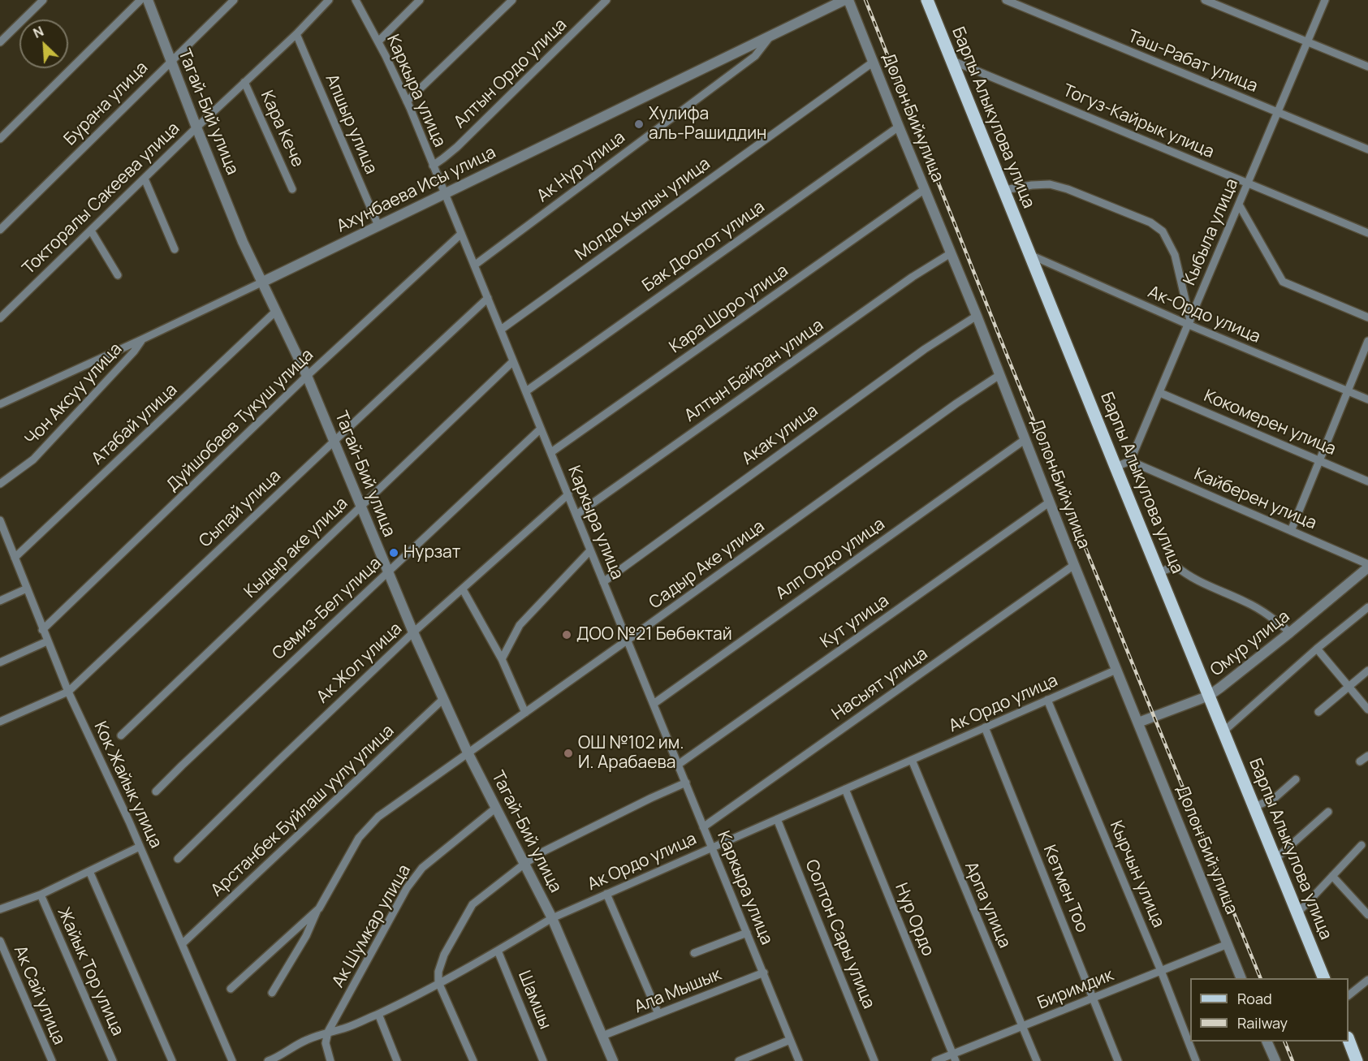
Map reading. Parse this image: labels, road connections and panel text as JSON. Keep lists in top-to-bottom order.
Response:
{
  "streets": {
    "main road": ["Барпы Алыкулова улица"],
    "street": [
      "Таш-Рабат улица",
      "Алтын Ордо улица",
      "Каркыра улица",
      "Бурана улица",
      "Тагай-Бий улица",
      "Долон Бий улица",
      "Тогуз-Кайрык улица",
      "Апшыр улица",
      "Кара Кече",
      "Ак Нур улица",
      "Ахунбаева Исы улица",
      "Токторалы Сакеева улица",
      "Молдо Кылыч улица",
      "Кыбыла улица",
      "Бак Доолот улица",
      "Кара Шоро улица",
      "Ак-Ордо улица",
      "Алтын Байран улица",
      "Чон Аксуу улица",
      "Дуйшобаев Тукуш улица",
      "Кокомерен улица",
      "Атабай улица",
      "Акак улица",
      "Кайберен улица",
      "Сыпай улица",
      "Кыдыр аке улица",
      "Алп Ордо улица",
      "Садыр Аке улица",
      "Семиз-Бел улица",
      "Кут улица",
      "Омур улица",
      "Ак Жол улица",
      "Насыят улица",
      "Ак Ордо улица",
      "Кок Жайык улица",
      "Арстанбек Буйлаш уулу улица",
      "Кырчын улица",
      "Кетмен Тоо",
      "Арпа улица",
      "Нур Ордо",
      "Ак Шумкар улица",
      "Солтон Сары улица",
      "Жайык Тор улица",
      "Биримдик",
      "Ала Мышык",
      "Ак Сай улица",
      "Шамшы"
    ]
  },
  "crossings": [
    ["Таш-Рабат улица", "Кыбыла улица"],
    ["Алтын Ордо улица", "Каркыра улица"],
    ["Каркыра улица", "Ак Нур улица"],
    ["Каркыра улица", "Ахунбаева Исы улица"],
    ["Каркыра улица", "Молдо Кылыч улица"],
    ["Каркыра улица", "Бак Доолот улица"],
    ["Каркыра улица", "Кара Шоро улица"],
    ["Каркыра улица", "Алтын Байран улица"],
    ["Каркыра улица", "Дуйшобаев Тукуш улица"],
    ["Каркыра улица", "Акак улица"],
    ["Каркыра улица", "Сыпай улица"],
    ["Каркыра улица", "Кыдыр аке улица"],
    ["Каркыра улица", "Алп Ордо улица"],
    ["Каркыра улица", "Садыр Аке улица"],
    ["Каркыра улица", "Семиз-Бел улица"],
    ["Каркыра улица", "Кут улица"],
    ["Каркыра улица", "Ак Жол улица"],
    ["Каркыра улица", "Насыят улица"],
    ["Каркыра улица", "Ак Ордо улица"],
    ["Каркыра улица", "Ала Мышык"],
    ["Бурана улица", "Тагай-Бий улица"],
    ["Тагай-Бий улица", "Ахунбаева Исы улица"],
    ["Тагай-Бий улица", "Токторалы Сакеева улица"],
    ["Тагай-Бий улица", "Дуйшобаев Тукуш улица"],
    ["Тагай-Бий улица", "Атабай улица"],
    ["Тагай-Бий улица", "Сыпай улица"],
    ["Тагай-Бий улица", "Кыдыр аке улица"],
    ["Тагай-Бий улица", "Садыр Аке улица"],
    ["Тагай-Бий улица", "Семиз-Бел улица"],
    ["Тагай-Бий улица", "Ак Жол улица"],
    ["Тагай-Бий улица", "Ак Ордо улица"],
    ["Тагай-Бий улица", "Арстанбек Буйлаш уулу улица"],
    ["Тагай-Бий улица", "Ак Шумкар улица"],
    ["Тагай-Бий улица", "Ала Мышык"],
    ["Долон Бий улица", "Молдо Кылыч улица"],
    ["Долон Бий улица", "Бак Доолот улица"],
    ["Долон Бий улица", "Кара Шоро улица"],
    ["Долон Бий улица", "Алтын Байран улица"],
    ["Долон Бий улица", "Акак улица"],
    ["Долон Бий улица", "Алп Ордо улица"],
    ["Долон Бий улица", "Садыр Аке улица"],
    ["Долон Бий улица", "Кут улица"],
    ["Долон Бий улица", "Омур улица"],
    ["Долон Бий улица", "Насыят улица"],
    ["Долон Бий улица", "Ак Ордо улица"],
    ["Долон Бий улица", "Биримдик"],
    ["Барпы Алыкулова улица", "Тогуз-Кайрык улица"],
    ["Барпы Алыкулова улица", "Ак-Ордо улица"],
    ["Барпы Алыкулова улица", "Омур улица"],
    ["Тогуз-Кайрык улица", "Кыбыла улица"],
    ["Апшыр улица", "Ахунбаева Исы улица"],
    ["Апшыр улица", "Токторалы Сакеева улица"],
    ["Кара Кече", "Токторалы Сакеева улица"],
    ["Ак Нур улица", "Ахунбаева Исы улица"],
    ["Ахунбаева Исы улица", "Чон Аксуу улица"],
    ["Кыбыла улица", "Ак-Ордо улица"],
    ["Кыбыла улица", "Кокомерен улица"],
    ["Кыбыла улица", "Кайберен улица"],
    ["Дуйшобаев Тукуш улица", "Кок Жайык улица"],
    ["Атабай улица", "Кок Жайык улица"],
    ["Кайберен улица", "Омур улица"],
    ["Сыпай улица", "Кок Жайык улица"],
    ["Ак Ордо улица", "Кырчын улица"],
    ["Ак Ордо улица", "Кетмен Тоо"],
    ["Ак Ордо улица", "Арпа улица"],
    ["Ак Ордо улица", "Нур Ордо"],
    ["Ак Ордо улица", "Ак Шумкар улица"],
    ["Ак Ордо улица", "Солтон Сары улица"],
    ["Ак Ордо улица", "Шамшы"],
    ["Кок Жайык улица", "Арстанбек Буйлаш уулу улица"],
    ["Кырчын улица", "Биримдик"],
    ["Кетмен Тоо", "Биримдик"],
    ["Арпа улица", "Биримдик"],
    ["Нур Ордо", "Биримдик"]
  ],
  "places": [
    "Хулифа аль-Рашиддин",
    "Нурзат",
    "ДОО №21 Бөбөктай",
    "ОШ №102 им. И. Арабаева"
  ],
  "legend": ["Road", "Railway"],
  "north": "top left"
}
